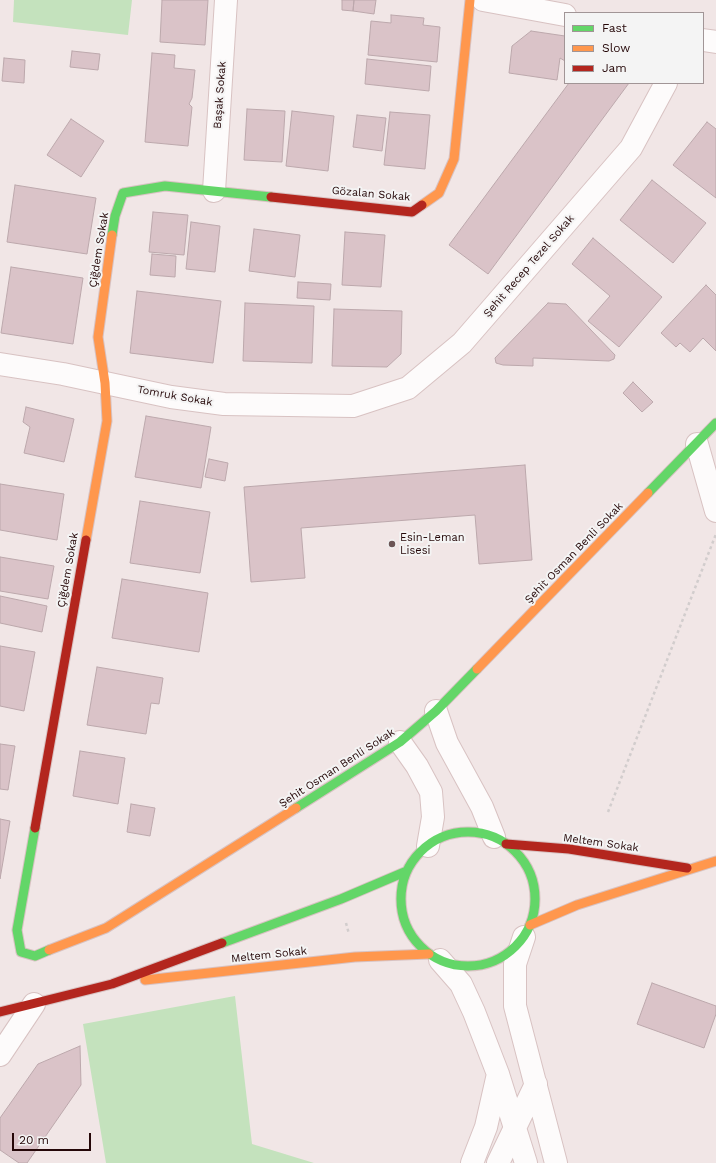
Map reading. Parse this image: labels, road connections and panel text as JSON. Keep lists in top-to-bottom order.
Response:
{
  "streets": {
    "street": [
      "Başak Sokak",
      "Gözalan Sokak",
      "Çiğdem Sokak",
      "Şehit Recep Tezel Sokak",
      "Tomruk Sokak",
      "Şehit Osman Benli Sokak",
      "Meltem Sokak"
    ]
  },
  "crossings": [
    ["Başak Sokak", "Gözalan Sokak"],
    ["Gözalan Sokak", "Çiğdem Sokak"],
    ["Çiğdem Sokak", "Tomruk Sokak"],
    ["Çiğdem Sokak", "Şehit Osman Benli Sokak"],
    ["Şehit Recep Tezel Sokak", "Tomruk Sokak"]
  ],
  "places": ["Esin-Leman Lisesi"],
  "legend": ["Fast", "Slow", "Jam"],
  "scale_bar": "20 m"
}
